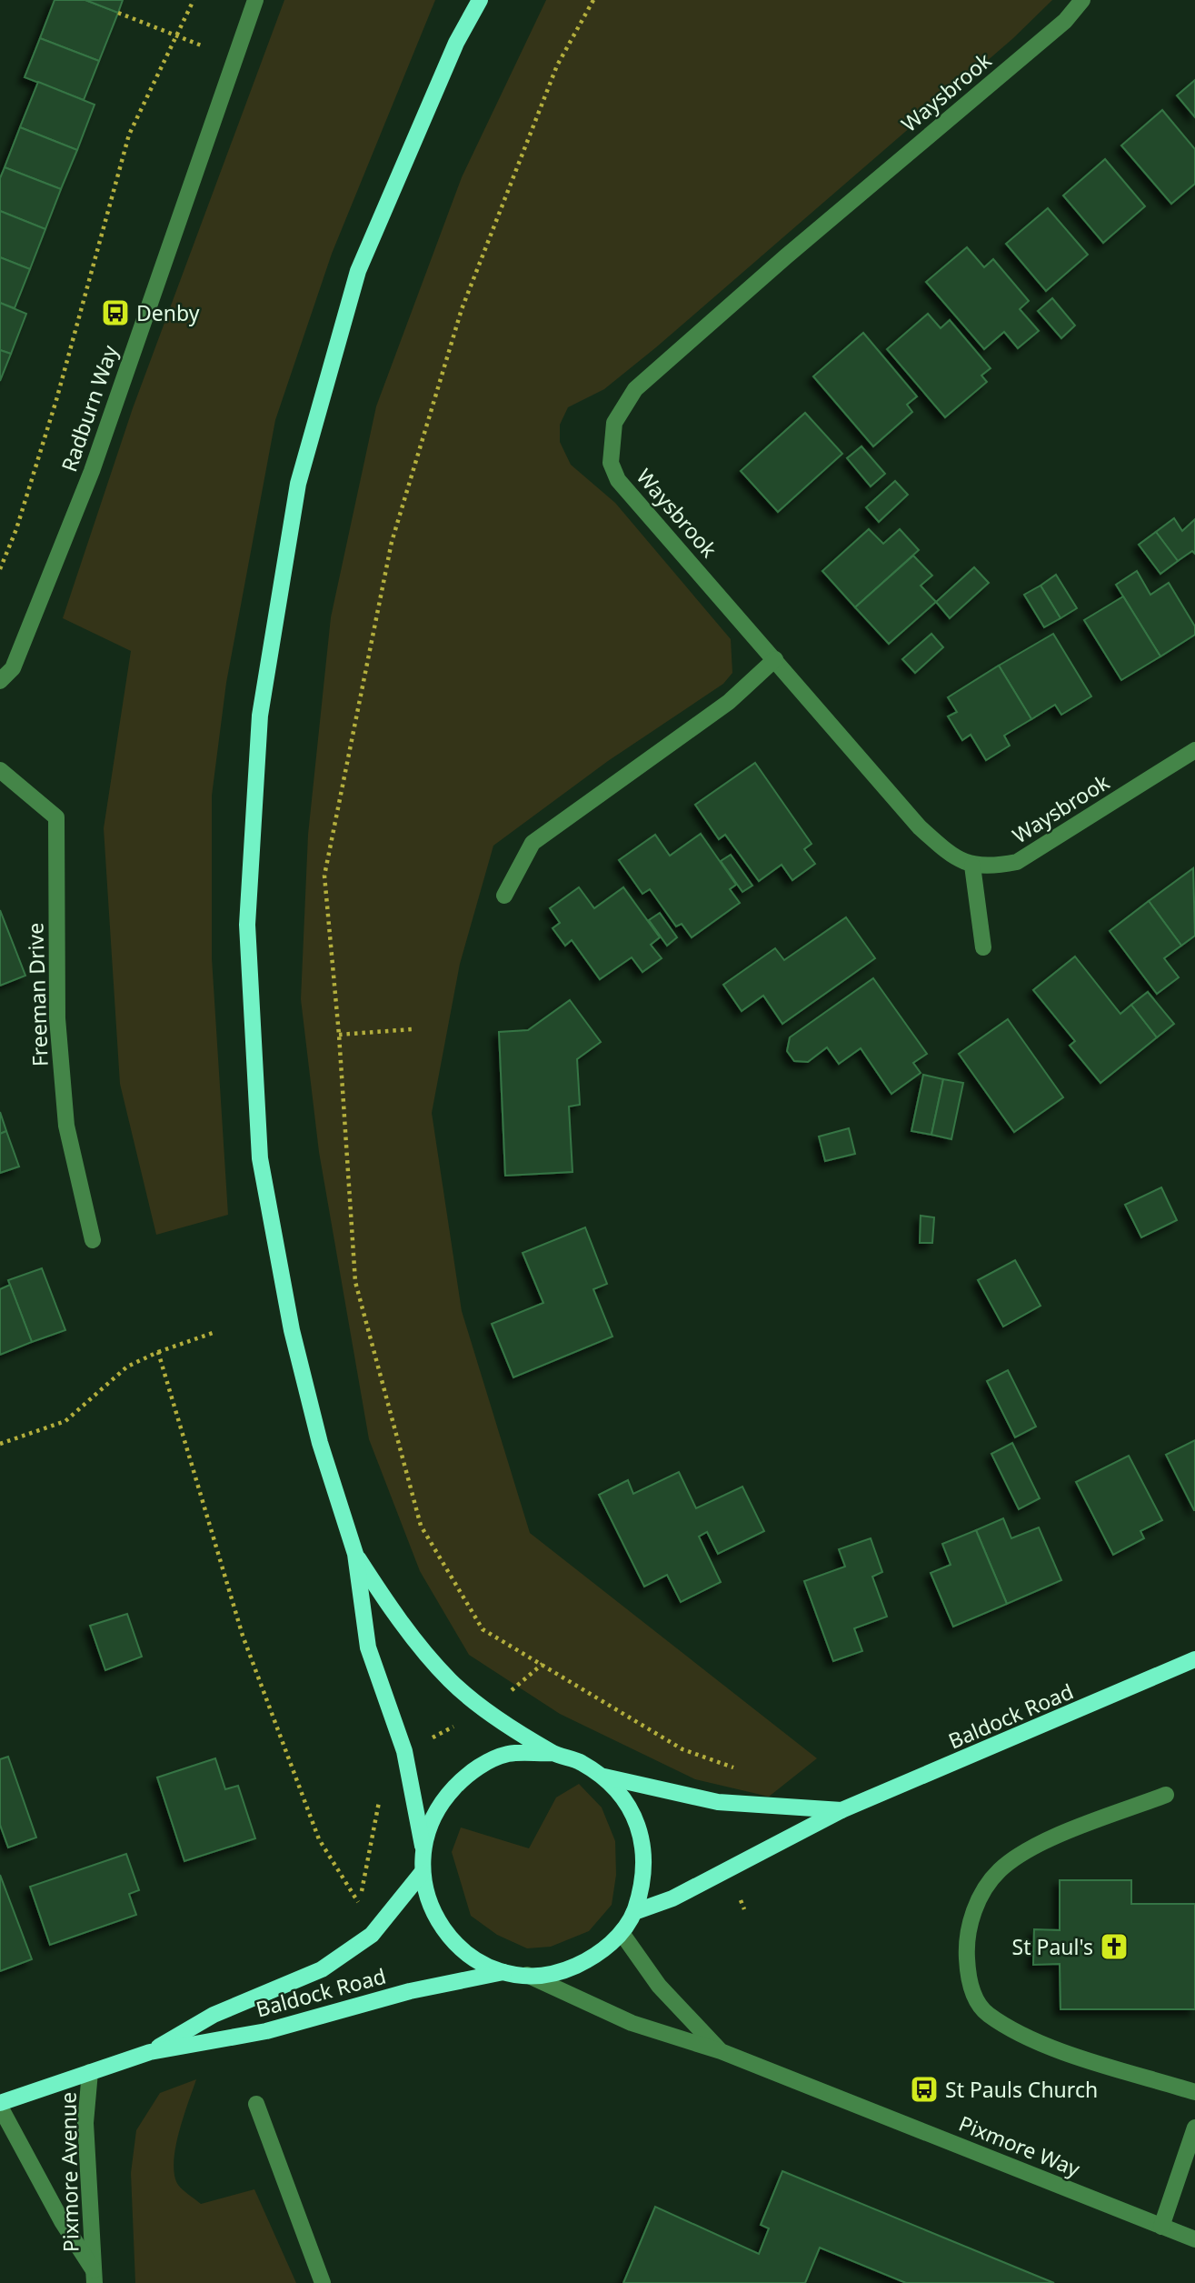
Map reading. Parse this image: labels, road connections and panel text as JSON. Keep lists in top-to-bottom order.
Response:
{
  "streets": {
    "main road": ["Baldock Road"],
    "street": [
      "Waysbrook",
      "Radburn Way",
      "Freeman Drive",
      "Pixmore Way",
      "Pixmore Avenue"
    ]
  },
  "crossings": [
    ["Baldock Road", "Pixmore Way"],
    ["Baldock Road", "Pixmore Avenue"]
  ],
  "places": {
    "bus stop": ["Denby", "St Pauls Church"],
    "church": ["St Paul's"]
  }
}
